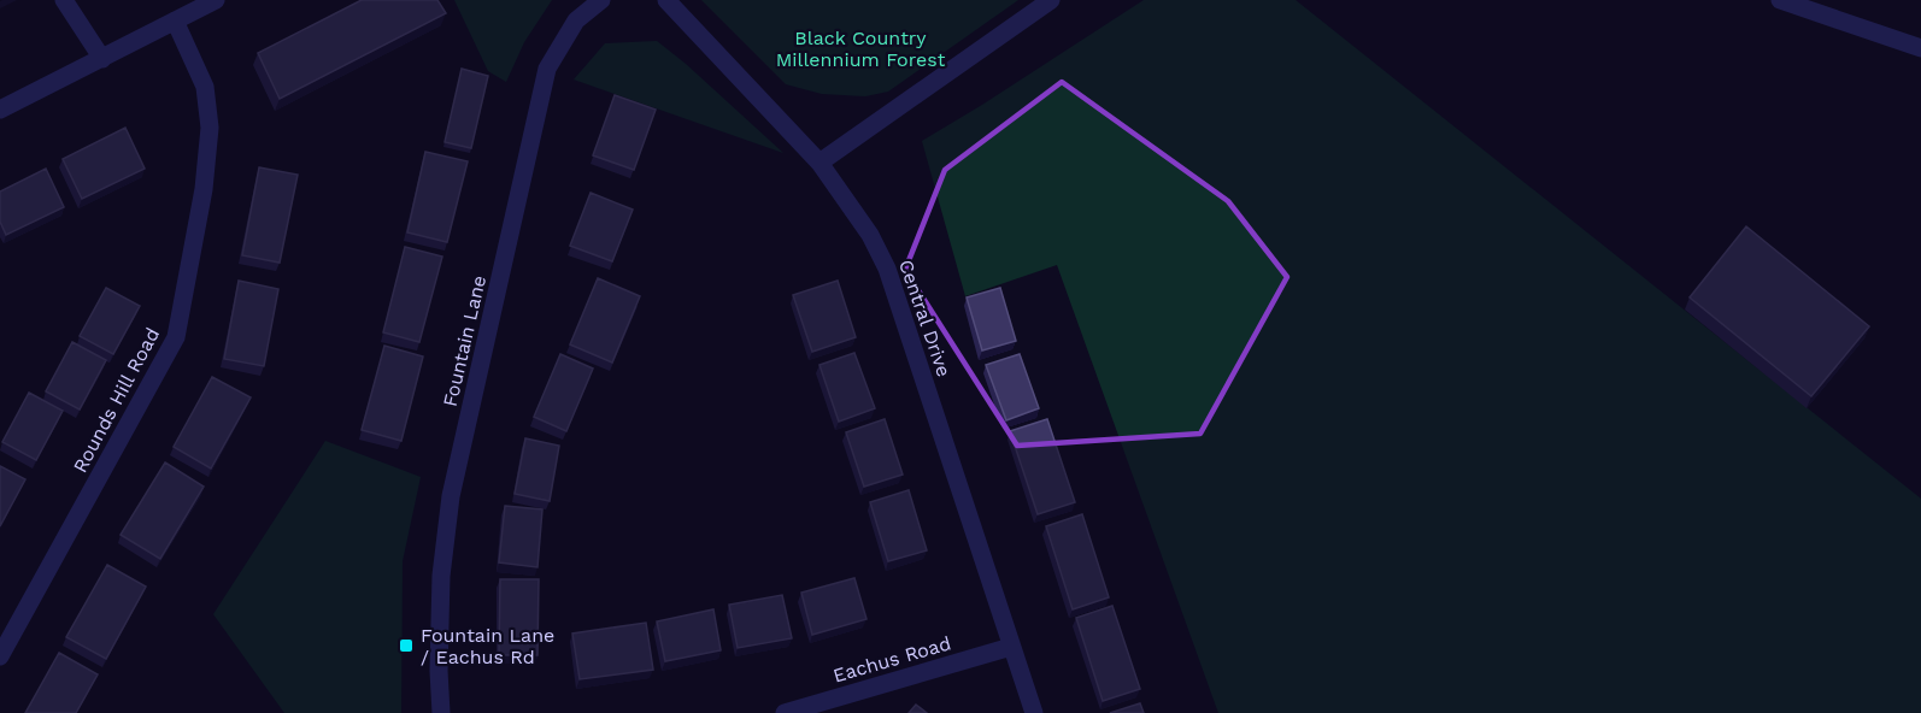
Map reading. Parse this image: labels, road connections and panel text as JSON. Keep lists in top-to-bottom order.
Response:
{
  "streets": {
    "street": [
      "Central Drive",
      "Fountain Lane",
      "Rounds Hill Road",
      "Eachus Road"
    ]
  },
  "crossings": [
    ["Central Drive", "Eachus Road"]
  ],
  "parks": ["Black Country Millennium Forest"],
  "places": {
    "transit": ["Fountain Lane / Eachus Rd"]
  }
}
